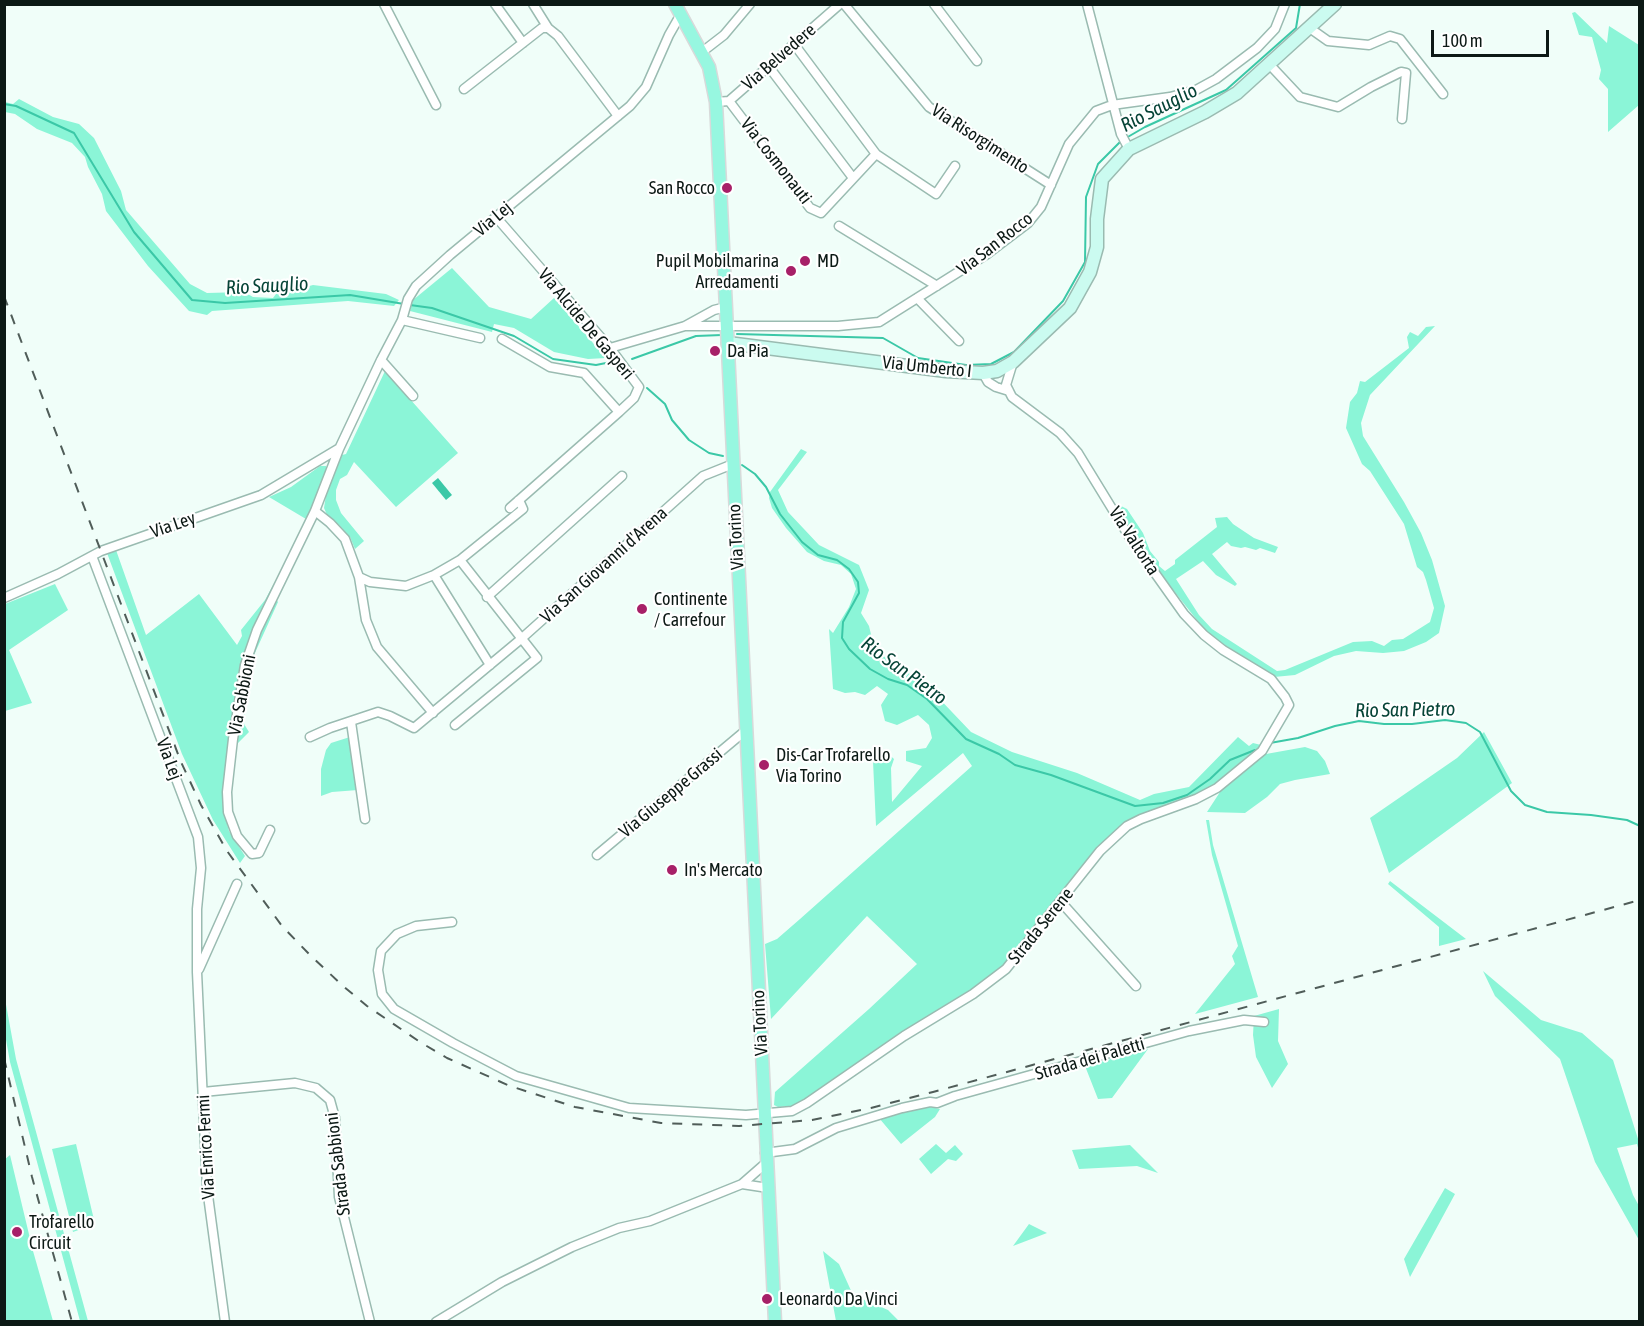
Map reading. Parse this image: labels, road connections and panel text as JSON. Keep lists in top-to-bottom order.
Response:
{
  "streets": {
    "main road": ["Via Torino"],
    "street": [
      "Via Belvedere",
      "Via Risorgimento",
      "Via Cosmonauti",
      "Via Lej",
      "Via San Rocco",
      "Via Alcide De Gasperi",
      "Via Umberto I",
      "Via Ley",
      "Via Valtorta",
      "Via San Giovanni d'Arena",
      "Via Sabbioni",
      "Via Giuseppe Grassi",
      "Strada Serene",
      "Strada dei Paletti",
      "Via Enrico Fermi",
      "Strada Sabbioni"
    ]
  },
  "crossings": [
    ["Via Belvedere", "Via Risorgimento"],
    ["Via Belvedere", "Via Cosmonauti"],
    ["Via Belvedere", "Via Torino"],
    ["Via Risorgimento", "Via San Rocco"],
    ["Via Lej", "Via Alcide De Gasperi"],
    ["Via Lej", "Via Ley"],
    ["Via Lej", "Via Torino"],
    ["Via Lej", "Via Sabbioni"],
    ["Via Lej", "Via Enrico Fermi"],
    ["Via San Rocco", "Via Torino"],
    ["Via Umberto I", "Via Torino"],
    ["Via Umberto I", "Via Valtorta"],
    ["Via Torino", "Via San Giovanni d'Arena"],
    ["Via Torino", "Via Giuseppe Grassi"],
    ["Via Torino", "Strada Serene"],
    ["Via Torino", "Strada dei Paletti"],
    ["Via Valtorta", "Strada Serene"],
    ["Via Enrico Fermi", "Strada Sabbioni"]
  ],
  "water": ["Rio Sauglio", "Rio San Pietro"],
  "places": [
    "San Rocco",
    "MD",
    "Pupil Mobilmarina Arredamenti",
    "Da Pia",
    "Continente / Carrefour",
    "Dis-Car Trofarello Via Torino",
    "In's Mercato",
    "Trofarello Circuit",
    "Leonardo Da Vinci"
  ],
  "scale_bar": "100 m"
}
